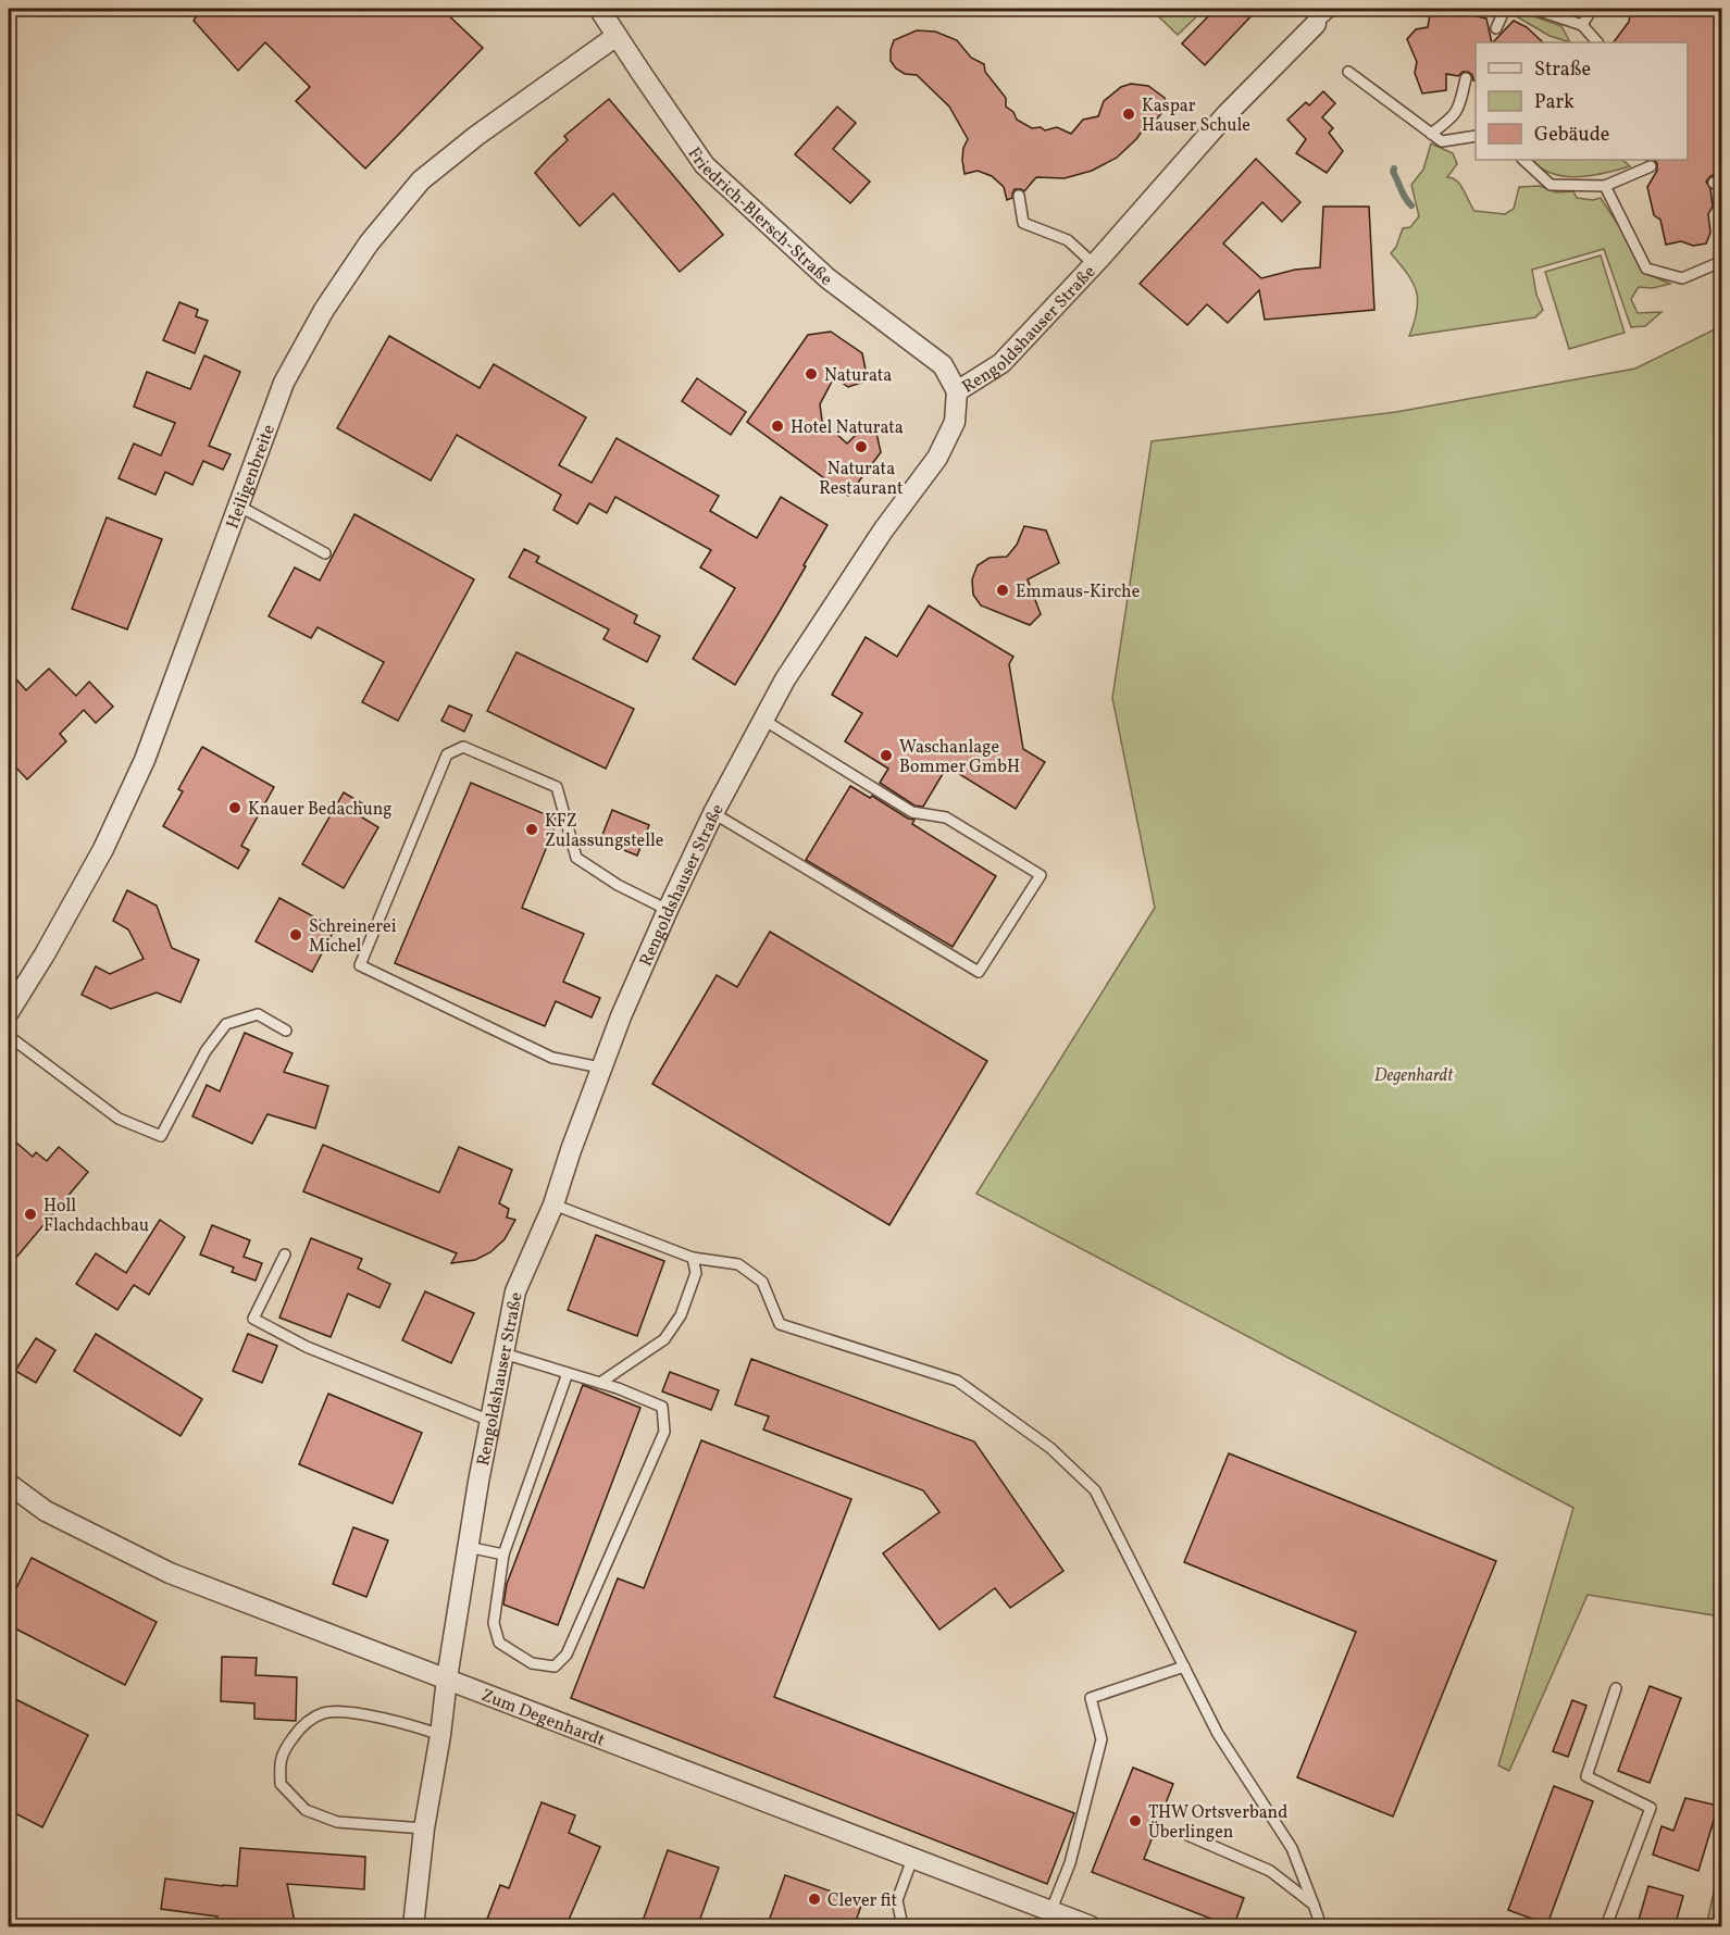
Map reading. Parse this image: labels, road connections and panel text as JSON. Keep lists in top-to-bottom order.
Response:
{
  "streets": {
    "street": [
      "Friedrich-Blersch-Straße",
      "Rengoldshauser Straße",
      "Heiligenbreite",
      "Zum Degenhardt"
    ]
  },
  "crossings": [
    ["Friedrich-Blersch-Straße", "Rengoldshauser Straße"],
    ["Friedrich-Blersch-Straße", "Heiligenbreite"],
    ["Rengoldshauser Straße", "Zum Degenhardt"]
  ],
  "parks": ["Degenhardt"],
  "places": [
    "Kaspar Hauser Schule",
    "Naturata",
    "Hotel Naturata",
    "Naturata Restaurant",
    "Emmaus-Kirche",
    "Waschanlage Bommer GmbH",
    "Knauer Bedachung",
    "KFZ Zulassungstelle",
    "Schreinerei Michel",
    "Holl Flachdachbau",
    "THW Ortsverband Überlingen",
    "Clever fit"
  ],
  "legend": ["Straße", "Park", "Gebäude"]
}
